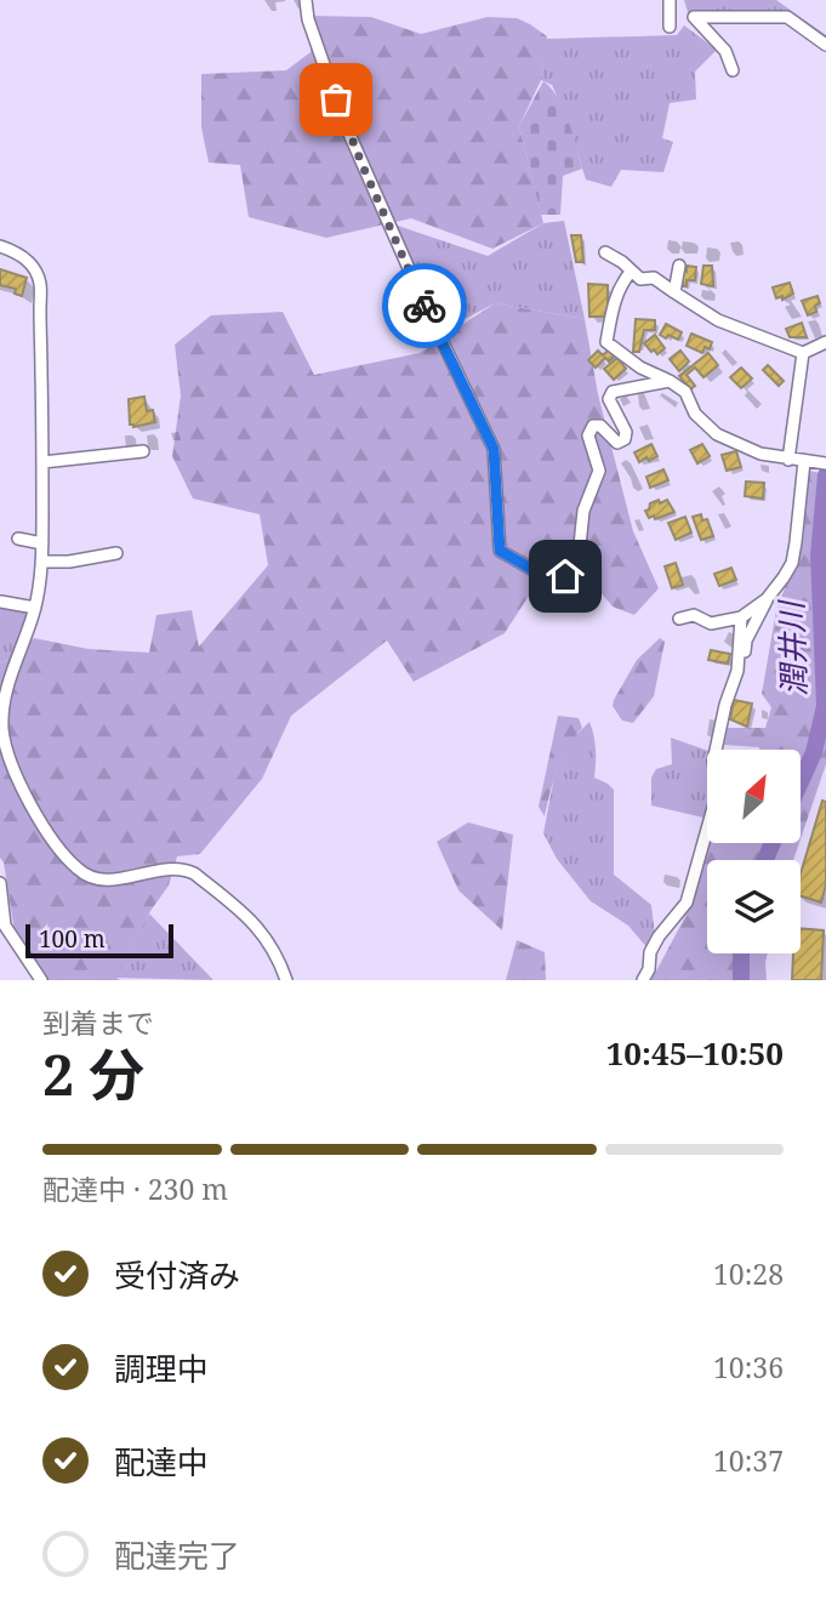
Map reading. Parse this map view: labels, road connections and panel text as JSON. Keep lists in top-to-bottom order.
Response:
{
  "water": ["潤井川"],
  "scale_bar": "100 m",
  "north": "top right",
  "page": {
    "scale": "100 m",
    "heading": ["2 分", "到着まで", "10:45–10:50"],
    "bar": "配達中 · 230 m",
    "list": [
      ["受付済み", "10:28"],
      ["調理中", "10:36"],
      ["配達中", "10:37"],
      "配達完了"
    ]
  }
}
